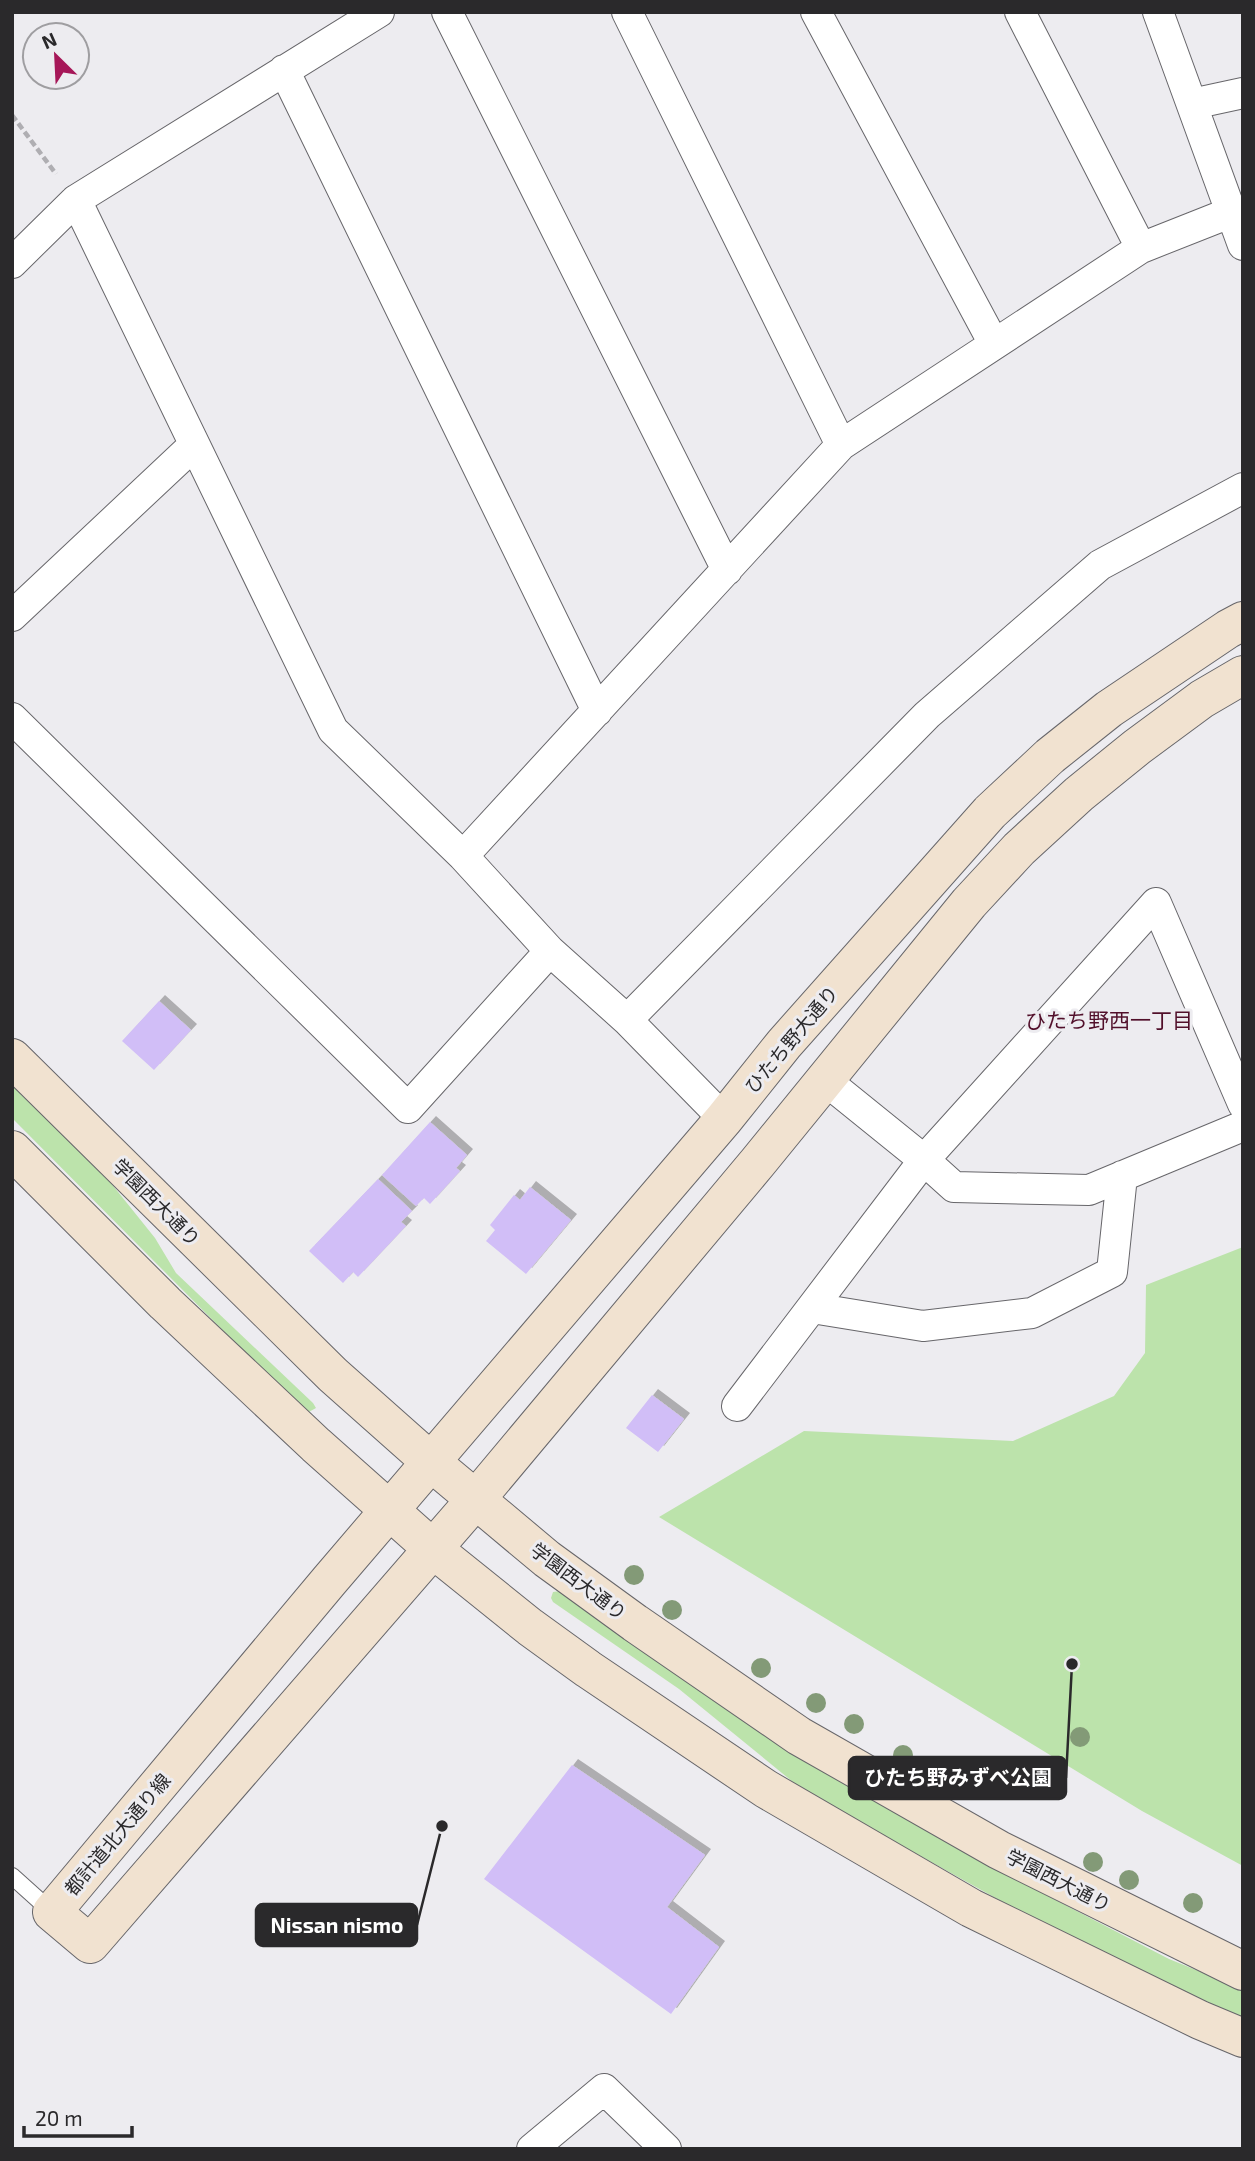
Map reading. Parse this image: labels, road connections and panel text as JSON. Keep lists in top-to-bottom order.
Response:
{
  "streets": {
    "street": ["ひたち野大通り", "学園西大通り", "都計道北大通り線"]
  },
  "crossings": [
    ["ひたち野大通り", "学園西大通り"],
    ["ひたち野大通り", "都計道北大通り線"]
  ],
  "districts": ["ひたち野西一丁目"],
  "places": ["ひたち野みずべ公園", "Nissan nismo"],
  "scale_bar": "20 m",
  "north": "top left"
}
